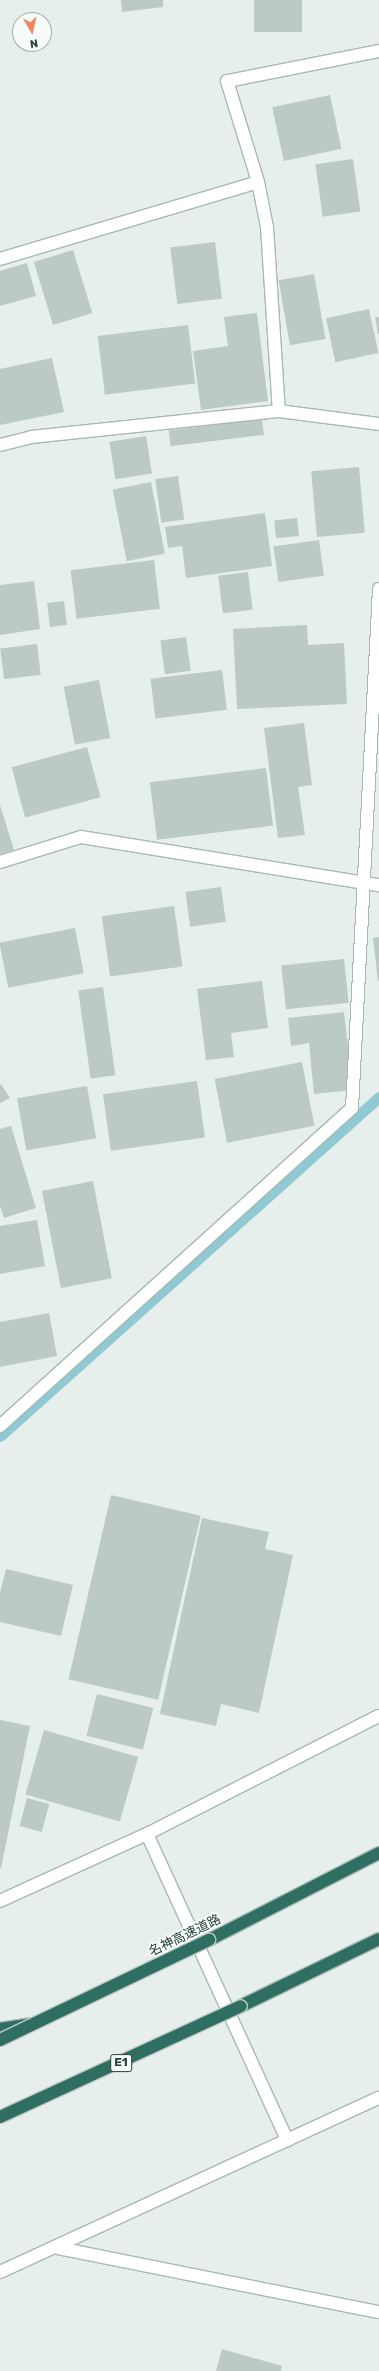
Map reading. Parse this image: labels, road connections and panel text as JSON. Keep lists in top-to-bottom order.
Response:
{
  "streets": {
    "highway": ["名神高速道路", "E1"]
  },
  "north": "bottom"
}
